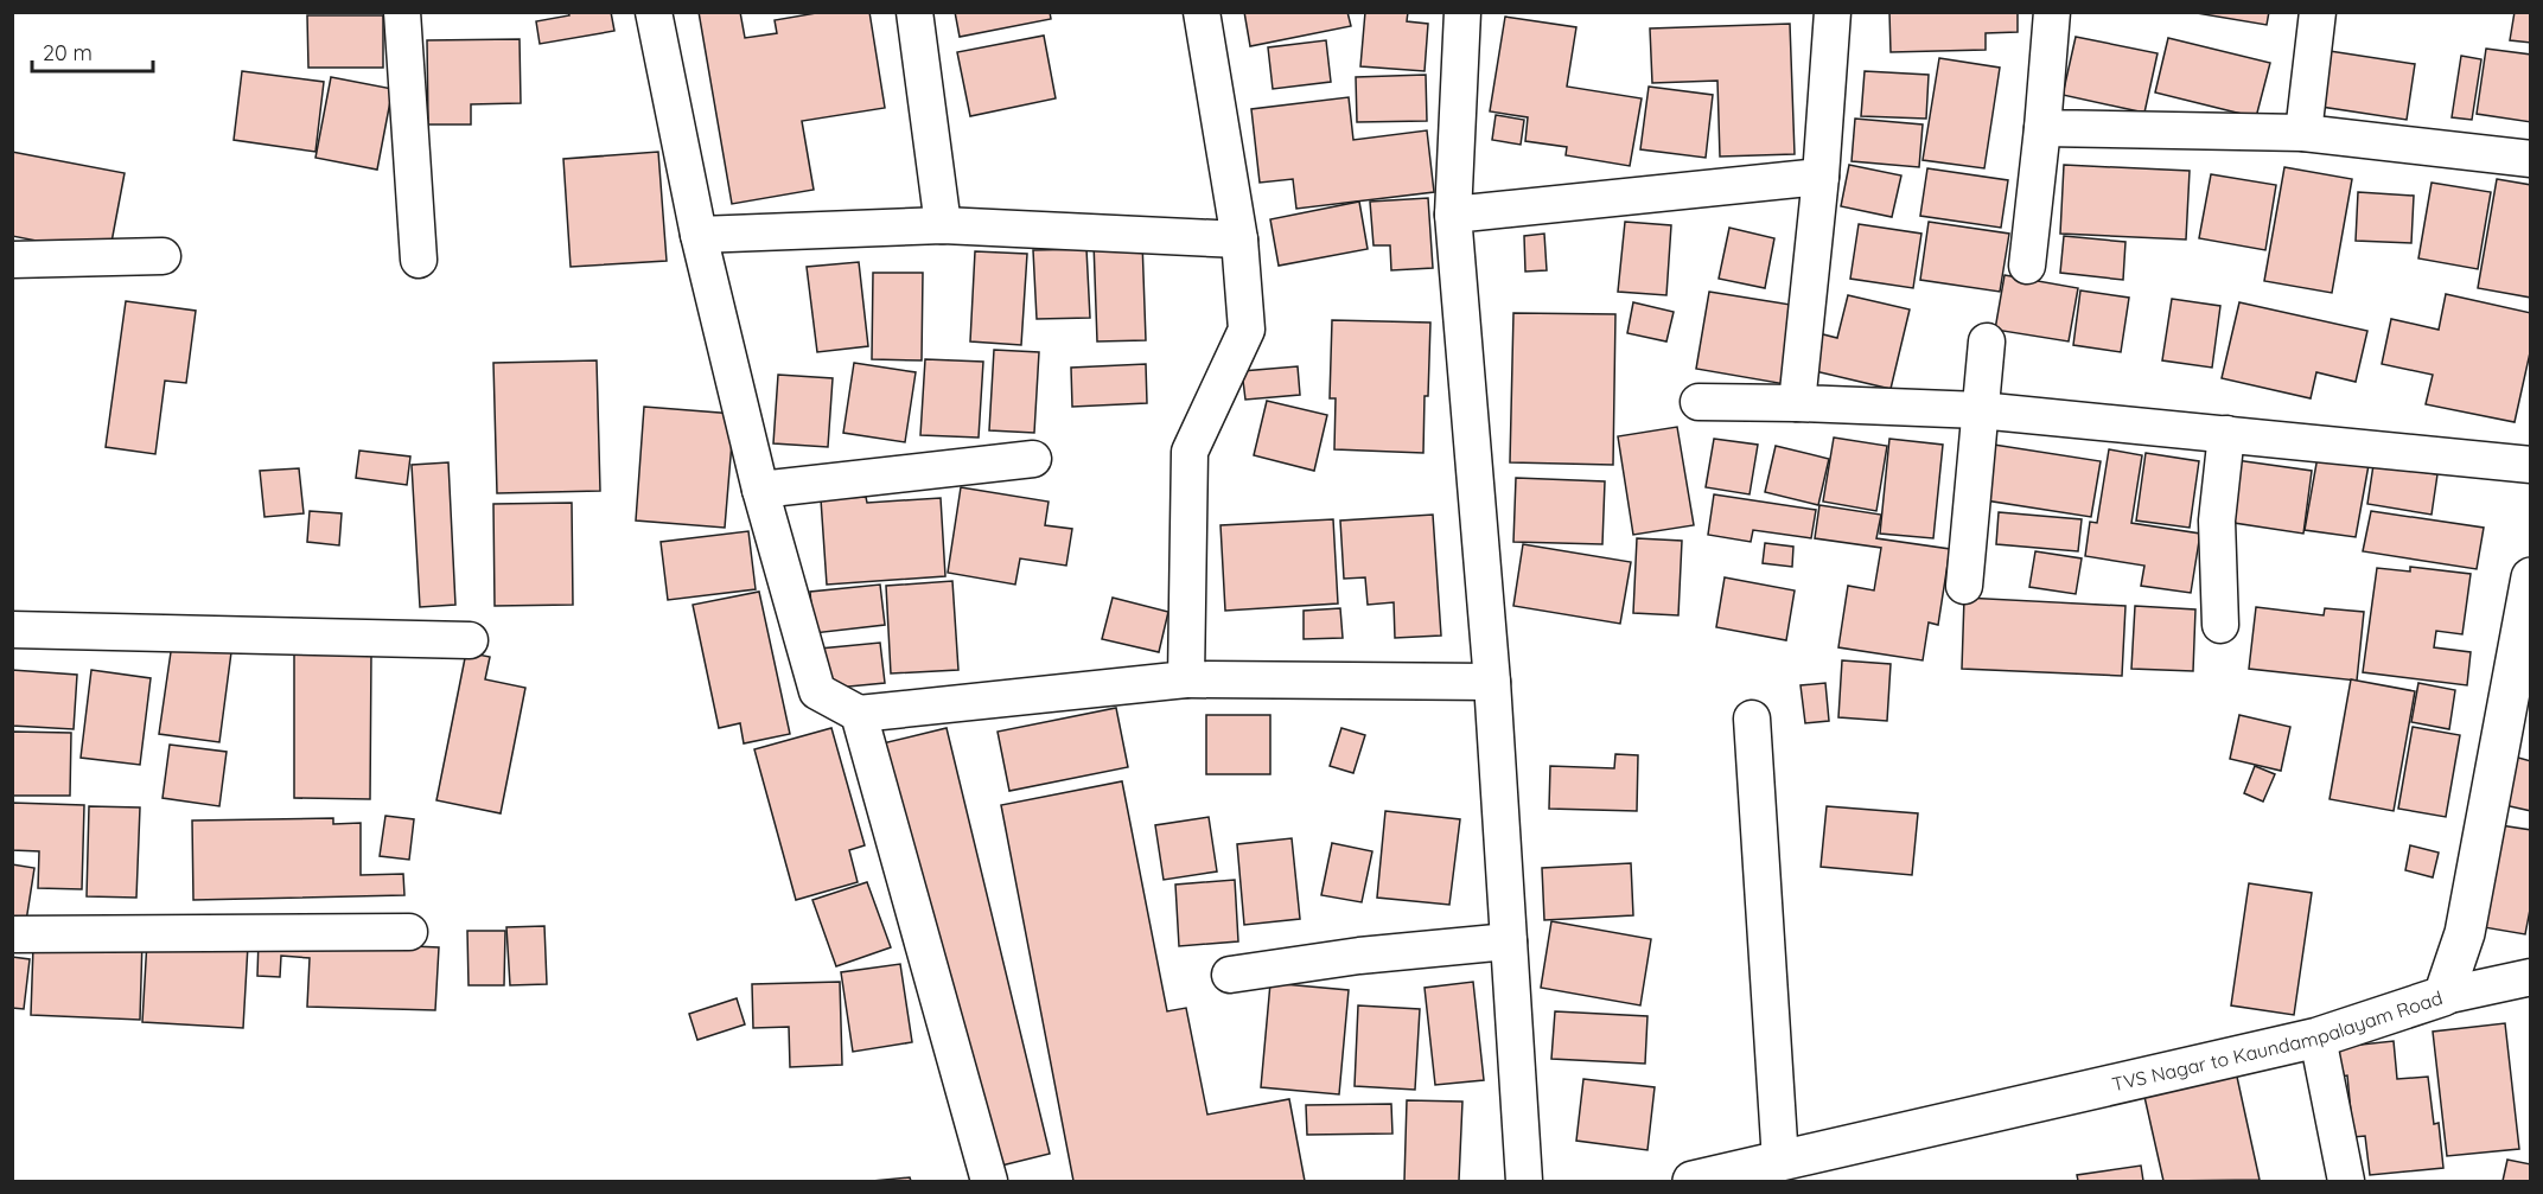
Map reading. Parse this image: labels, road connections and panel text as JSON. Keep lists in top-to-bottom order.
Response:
{
  "streets": {
    "street": ["TVS Nagar to Kaundampalayam Road"]
  },
  "scale_bar": "20 m"
}
